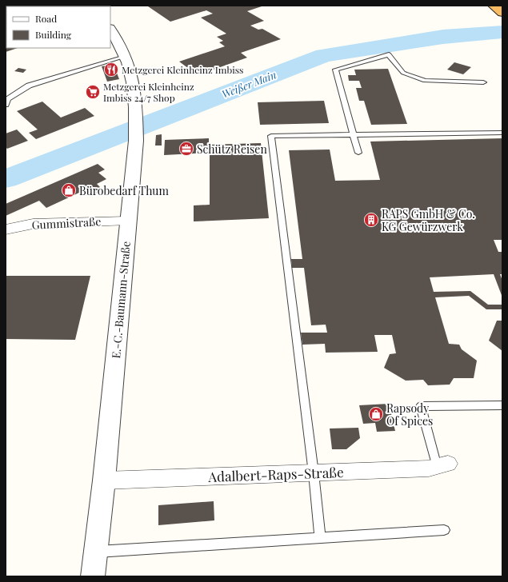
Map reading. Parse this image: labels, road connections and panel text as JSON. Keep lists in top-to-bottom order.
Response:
{
  "streets": {
    "street": ["Gummistraße", "E.-C.-Baumann-Straße", "Adalbert-Raps-Straße"]
  },
  "crossings": [
    ["Gummistraße", "E.-C.-Baumann-Straße"],
    ["E.-C.-Baumann-Straße", "Adalbert-Raps-Straße"]
  ],
  "water": ["Weißer Main"],
  "places": {
    "restaurant": ["Metzgerei Kleinheinz Imbiss"],
    "supermarket": ["Metzgerei Kleinheinz Imbiss 24/7 Shop"],
    "office": ["Schütz Reisen"],
    "shop": ["Bürobedarf Thum", "Rapsody Of Spices"],
    "building": ["RAPS GmbH & Co. KG Gewürzwerk"]
  },
  "legend": ["Road", "Building"]
}
